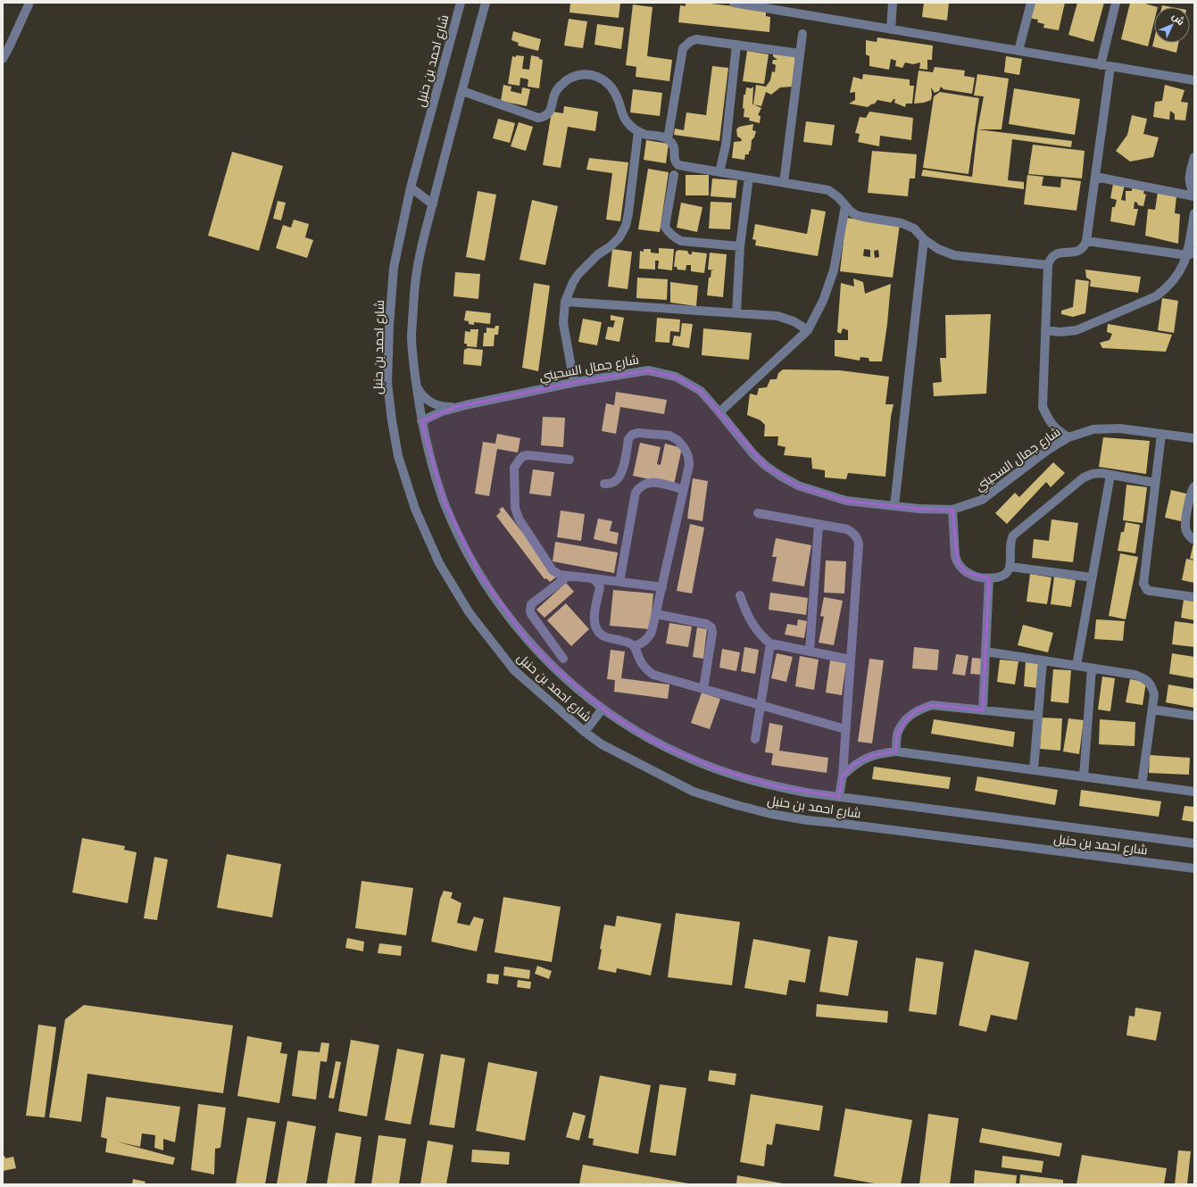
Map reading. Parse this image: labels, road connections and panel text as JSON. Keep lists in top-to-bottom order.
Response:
{
  "streets": {
    "street": ["شارع احمد بن حنبل", "شارع جمال السحيني"]
  },
  "north": "top right"
}
